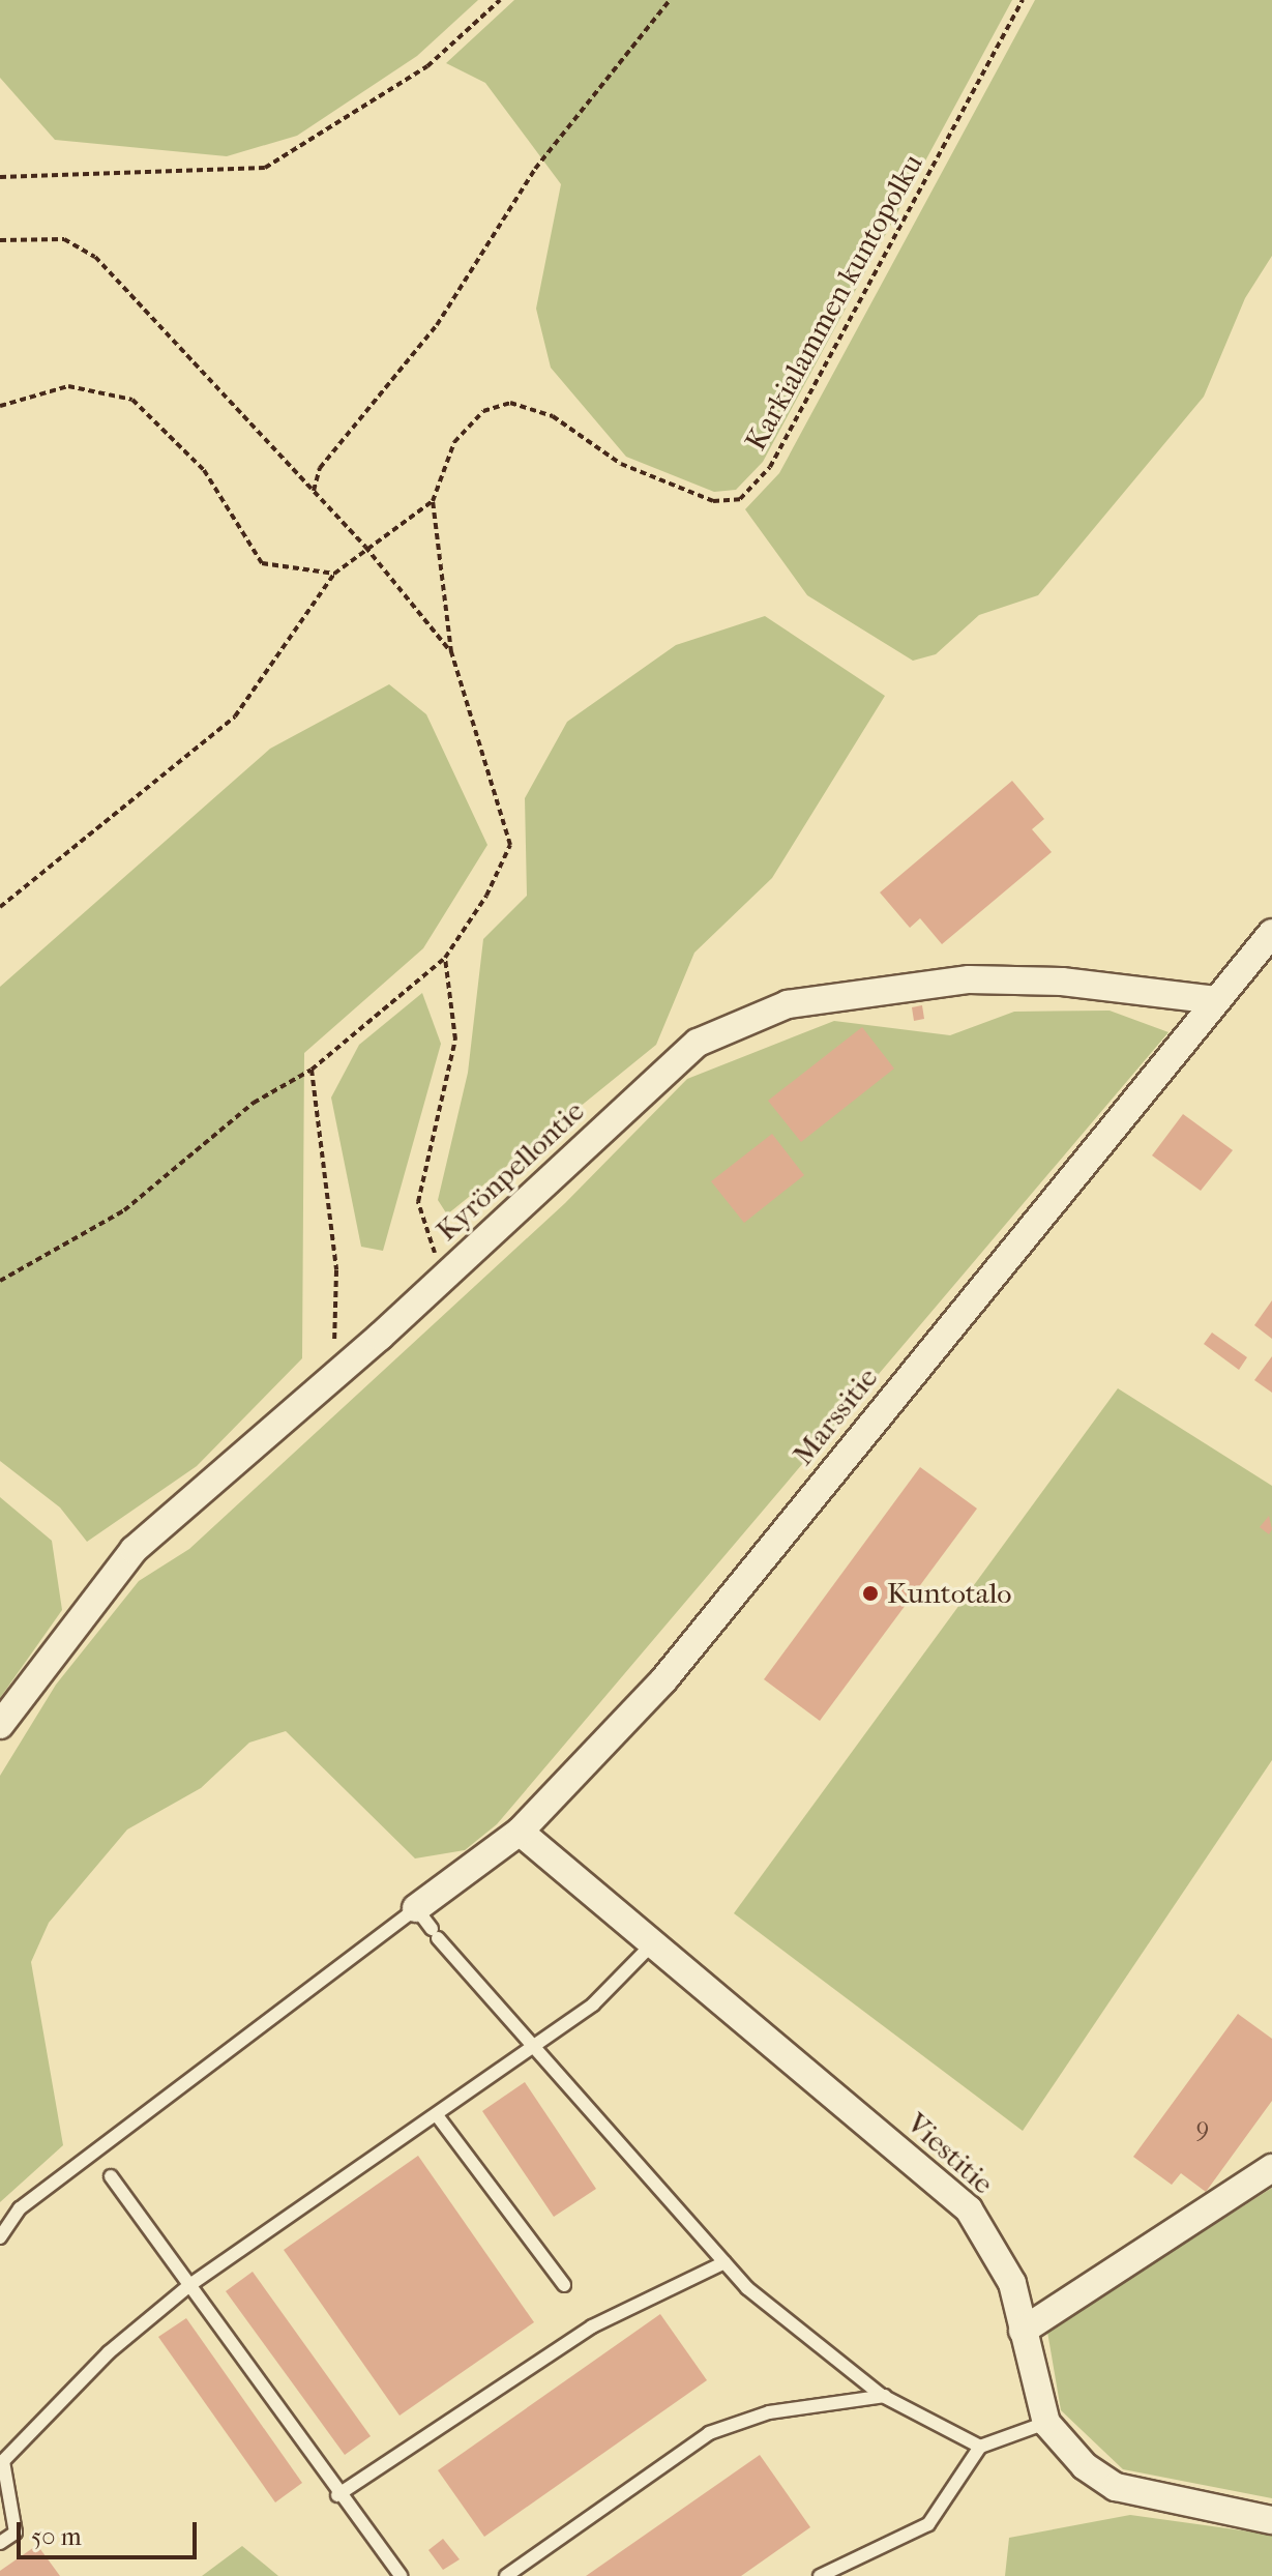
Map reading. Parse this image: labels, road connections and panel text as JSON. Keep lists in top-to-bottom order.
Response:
{
  "streets": {
    "street": ["Kyrönpellontie", "Marssitie", "Viestitie"],
    "path": ["Karkialammen kuntopolku"]
  },
  "crossings": [
    ["Kyrönpellontie", "Marssitie"],
    ["Marssitie", "Viestitie"]
  ],
  "places": ["Kuntotalo"],
  "house_numbers": ["9"],
  "scale_bar": "50 m"
}
